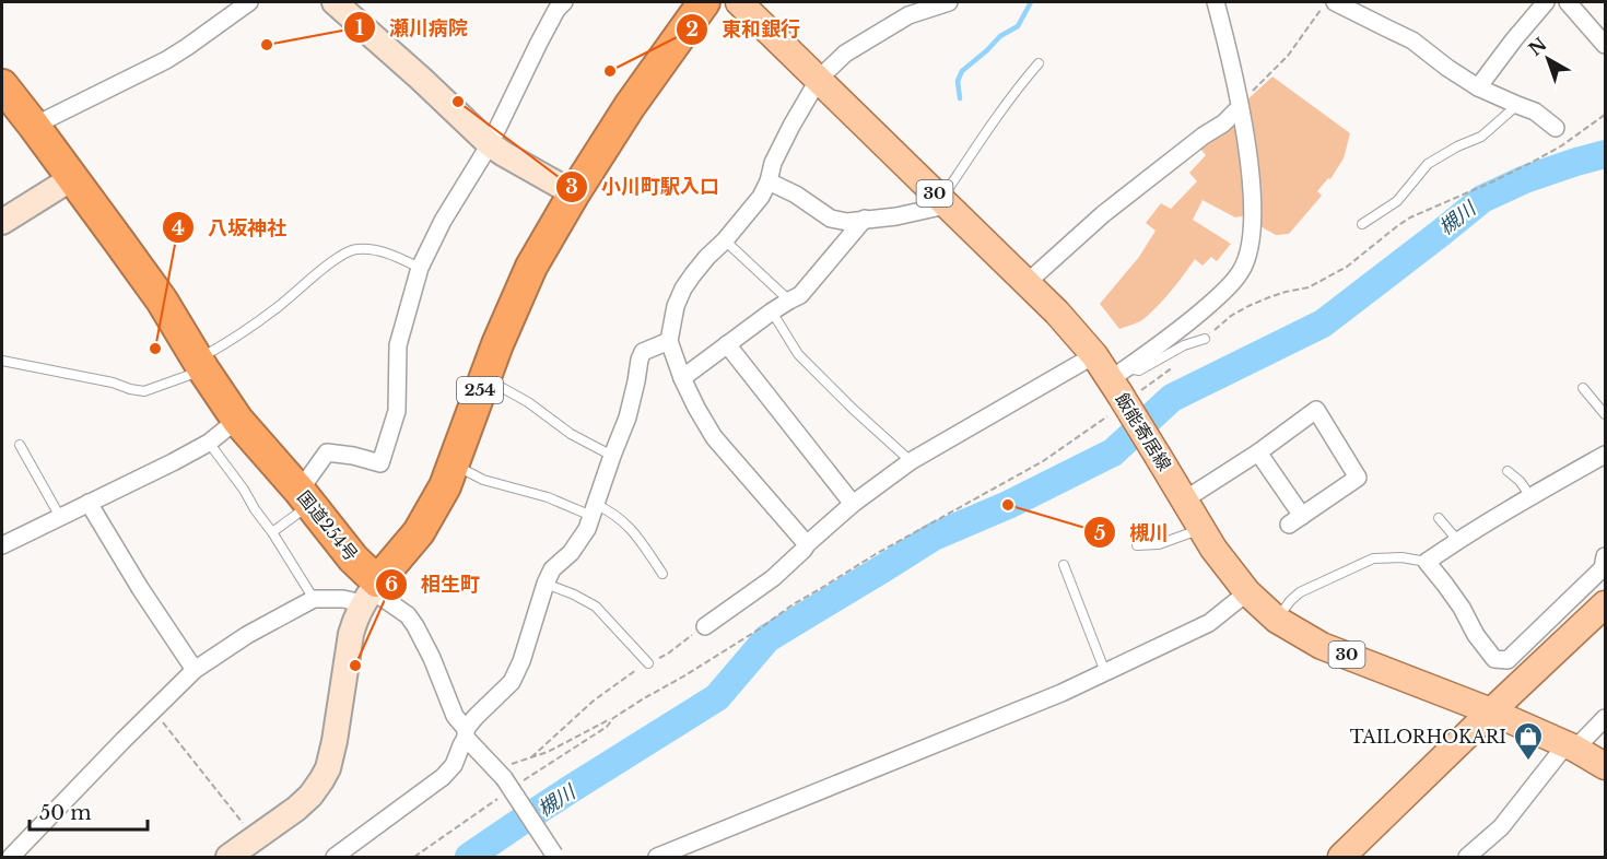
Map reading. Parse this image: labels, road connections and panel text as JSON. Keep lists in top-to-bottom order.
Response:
{
  "streets": {
    "highway": ["254", "国道254号"],
    "main road": ["30", "飯能寄居線"]
  },
  "crossings": [
    ["254", "国道254号"]
  ],
  "water": ["槻川"],
  "places": {
    "other": [
      "瀬川病院",
      "東和銀行",
      "小川町駅入口",
      "八坂神社",
      "槻川",
      "相生町"
    ],
    "shop": ["TAILORHOKARI"]
  },
  "scale_bar": "50 m",
  "north": "top left"
}
